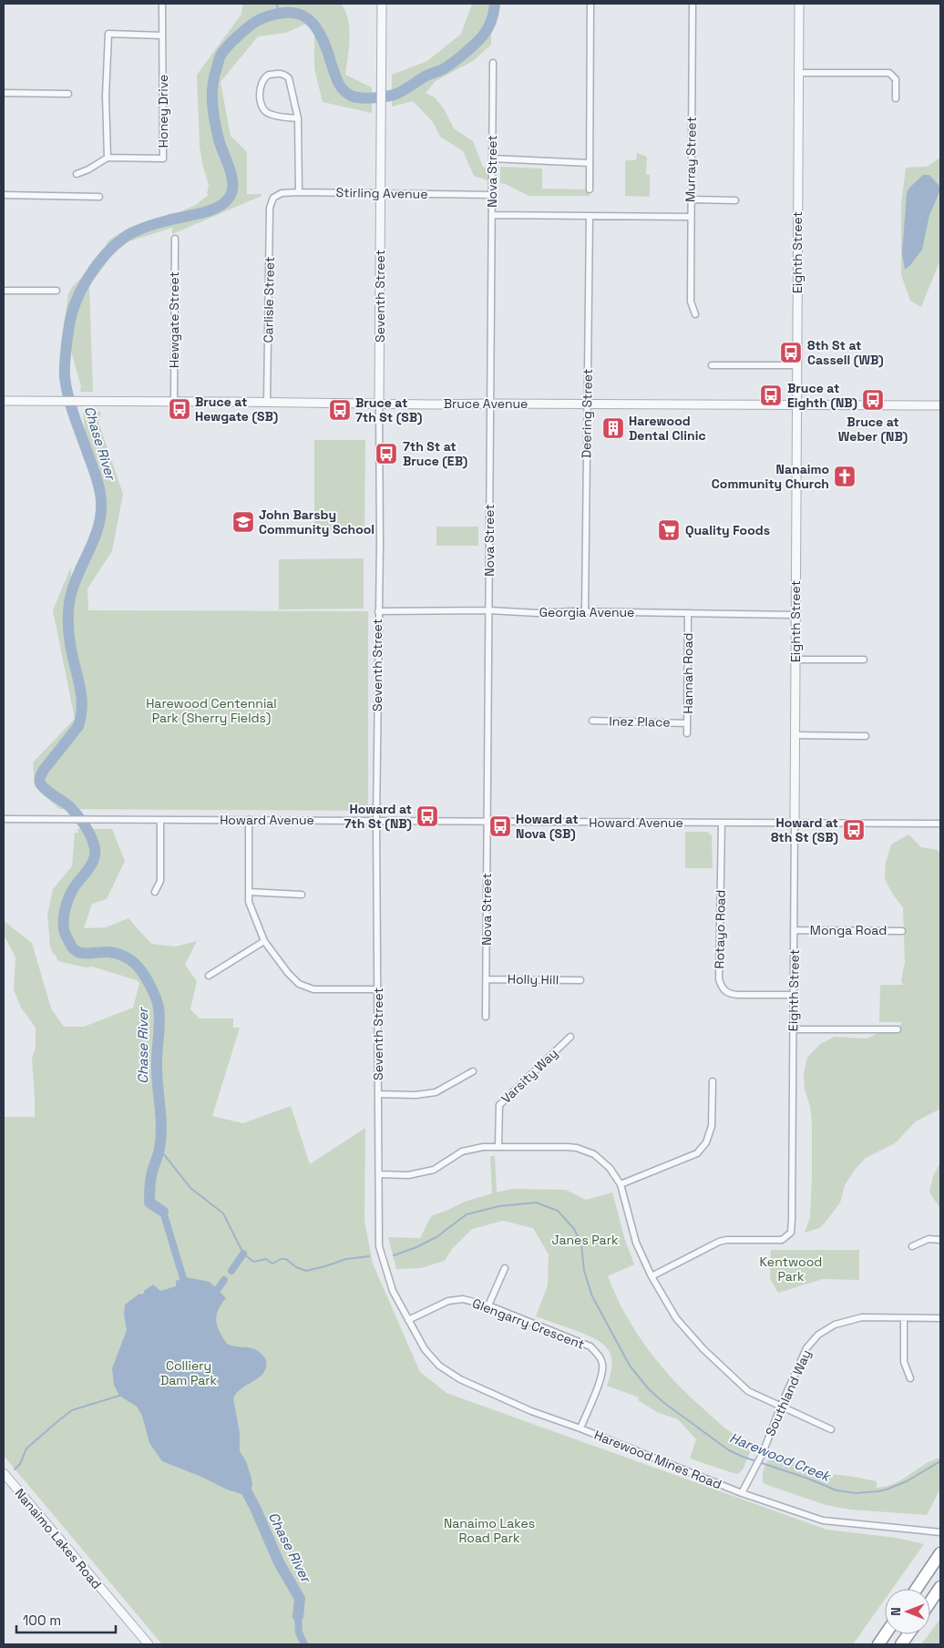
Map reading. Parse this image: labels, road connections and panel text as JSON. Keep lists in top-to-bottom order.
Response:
{
  "streets": {
    "street": [
      "Honey Drive",
      "Murray Street",
      "Nova Street",
      "Stirling Avenue",
      "Eighth Street",
      "Seventh Street",
      "Carlisle Street",
      "Hewgate Street",
      "Bruce Avenue",
      "Deering Street",
      "Georgia Avenue",
      "Hannah Road",
      "Inez Place",
      "Howard Avenue",
      "Rotayo Road",
      "Monga Road",
      "Holly Hill",
      "Varsity Way",
      "Glengarry Crescent",
      "Southland Way",
      "Harewood Mines Road",
      "Nanaimo Lakes Road"
    ]
  },
  "crossings": [
    ["Nova Street", "Stirling Avenue"],
    ["Nova Street", "Bruce Avenue"],
    ["Nova Street", "Georgia Avenue"],
    ["Nova Street", "Howard Avenue"],
    ["Nova Street", "Holly Hill"],
    ["Stirling Avenue", "Seventh Street"],
    ["Stirling Avenue", "Carlisle Street"],
    ["Eighth Street", "Bruce Avenue"],
    ["Eighth Street", "Georgia Avenue"],
    ["Eighth Street", "Howard Avenue"],
    ["Eighth Street", "Rotayo Road"],
    ["Eighth Street", "Monga Road"],
    ["Seventh Street", "Bruce Avenue"],
    ["Seventh Street", "Georgia Avenue"],
    ["Seventh Street", "Howard Avenue"],
    ["Seventh Street", "Glengarry Crescent"],
    ["Seventh Street", "Harewood Mines Road"],
    ["Carlisle Street", "Bruce Avenue"],
    ["Hewgate Street", "Bruce Avenue"],
    ["Bruce Avenue", "Deering Street"],
    ["Deering Street", "Georgia Avenue"],
    ["Georgia Avenue", "Hannah Road"],
    ["Hannah Road", "Inez Place"],
    ["Howard Avenue", "Rotayo Road"],
    ["Glengarry Crescent", "Harewood Mines Road"],
    ["Southland Way", "Harewood Mines Road"]
  ],
  "water": ["Chase River", "Harewood Creek"],
  "parks": [
    "Harewood Centennial Park (Sherry Fields)",
    "Janes Park",
    "Kentwood Park",
    "Colliery Dam Park",
    "Nanaimo Lakes Road Park"
  ],
  "places": {
    "bus stop": [
      "8th St at Cassell (WB)",
      "Bruce at Eighth (NB)",
      "Bruce at Weber (NB)",
      "Bruce at Hewgate (SB)",
      "Bruce at 7th St (SB)",
      "7th St at Bruce (EB)",
      "Howard at 7th St (NB)",
      "Howard at Nova (SB)",
      "Howard at 8th St (SB)"
    ],
    "building": ["Harewood Dental Clinic"],
    "church": ["Nanaimo Community Church"],
    "school or university": ["John Barsby Community School"],
    "supermarket": ["Quality Foods"]
  },
  "scale_bar": "100 m",
  "north": "left"
}
